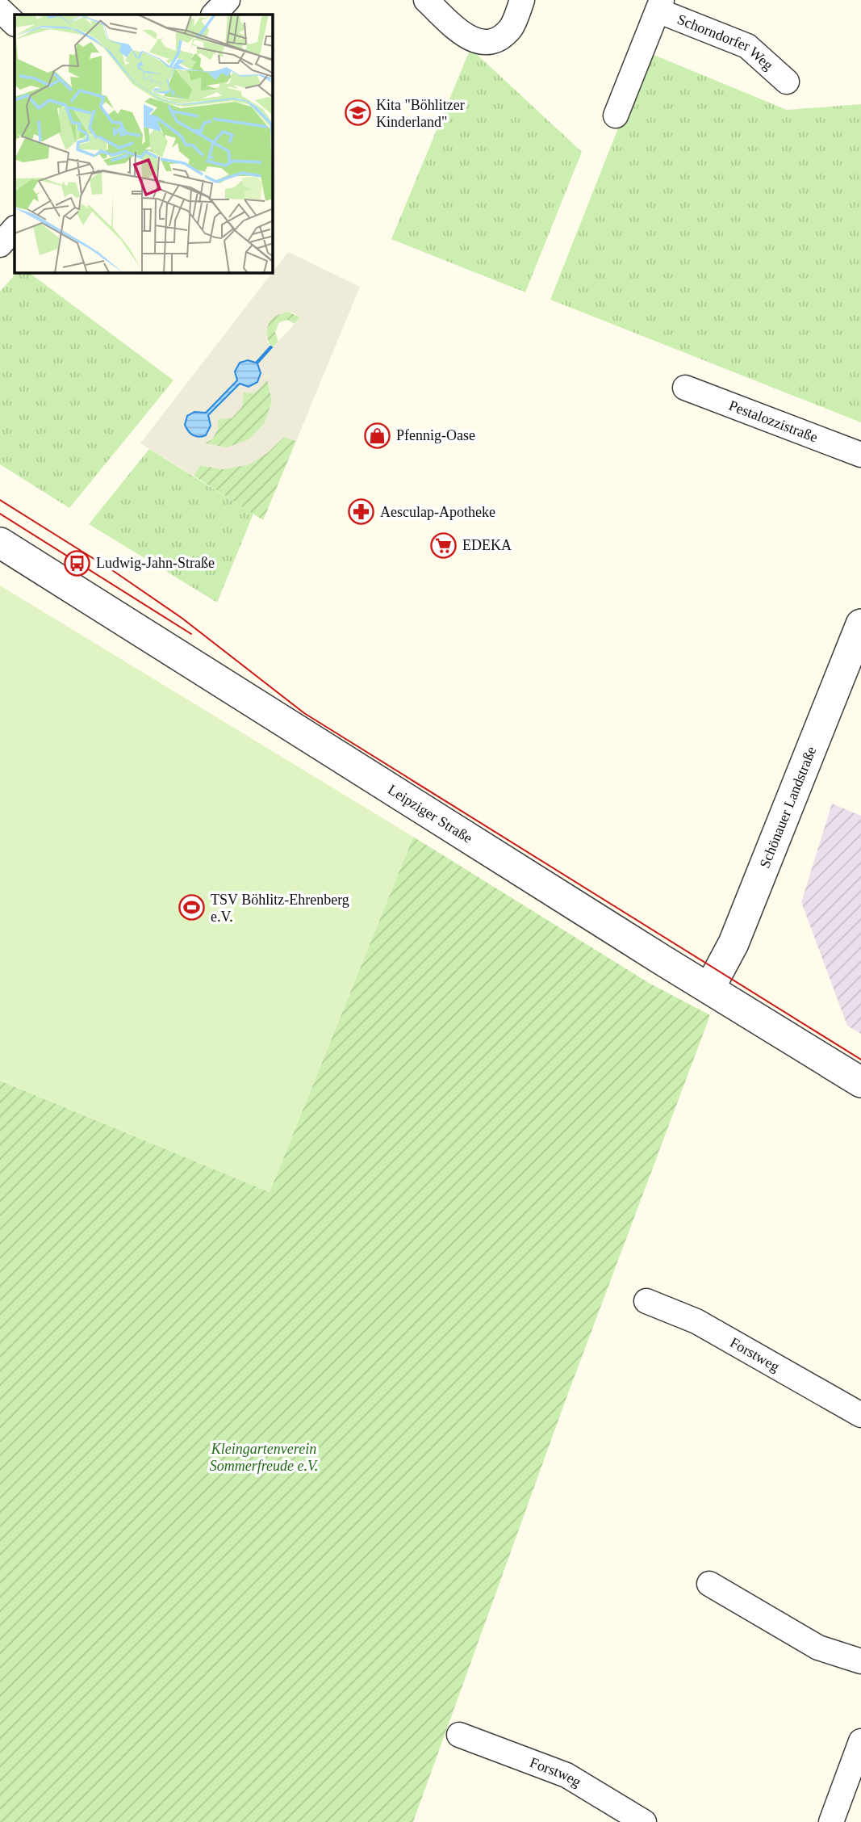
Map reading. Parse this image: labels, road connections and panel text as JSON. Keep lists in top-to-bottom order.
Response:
{
  "streets": {
    "street": [
      "Schorndorfer Weg",
      "Pestalozzistraße",
      "Schönauer Landstraße",
      "Leipziger Straße",
      "Forstweg"
    ]
  },
  "crossings": [
    ["Schönauer Landstraße", "Leipziger Straße"]
  ],
  "parks": ["Kleingartenverein Sommerfreude e.V."],
  "places": {
    "school or university": ["Kita \"Böhlitzer Kinderland\""],
    "shop": ["Pfennig-Oase"],
    "pharmacy": ["Aesculap-Apotheke"],
    "supermarket": ["EDEKA"],
    "bus stop": ["Ludwig-Jahn-Straße"],
    "sports": ["TSV Böhlitz-Ehrenberg e.V."]
  }
}
